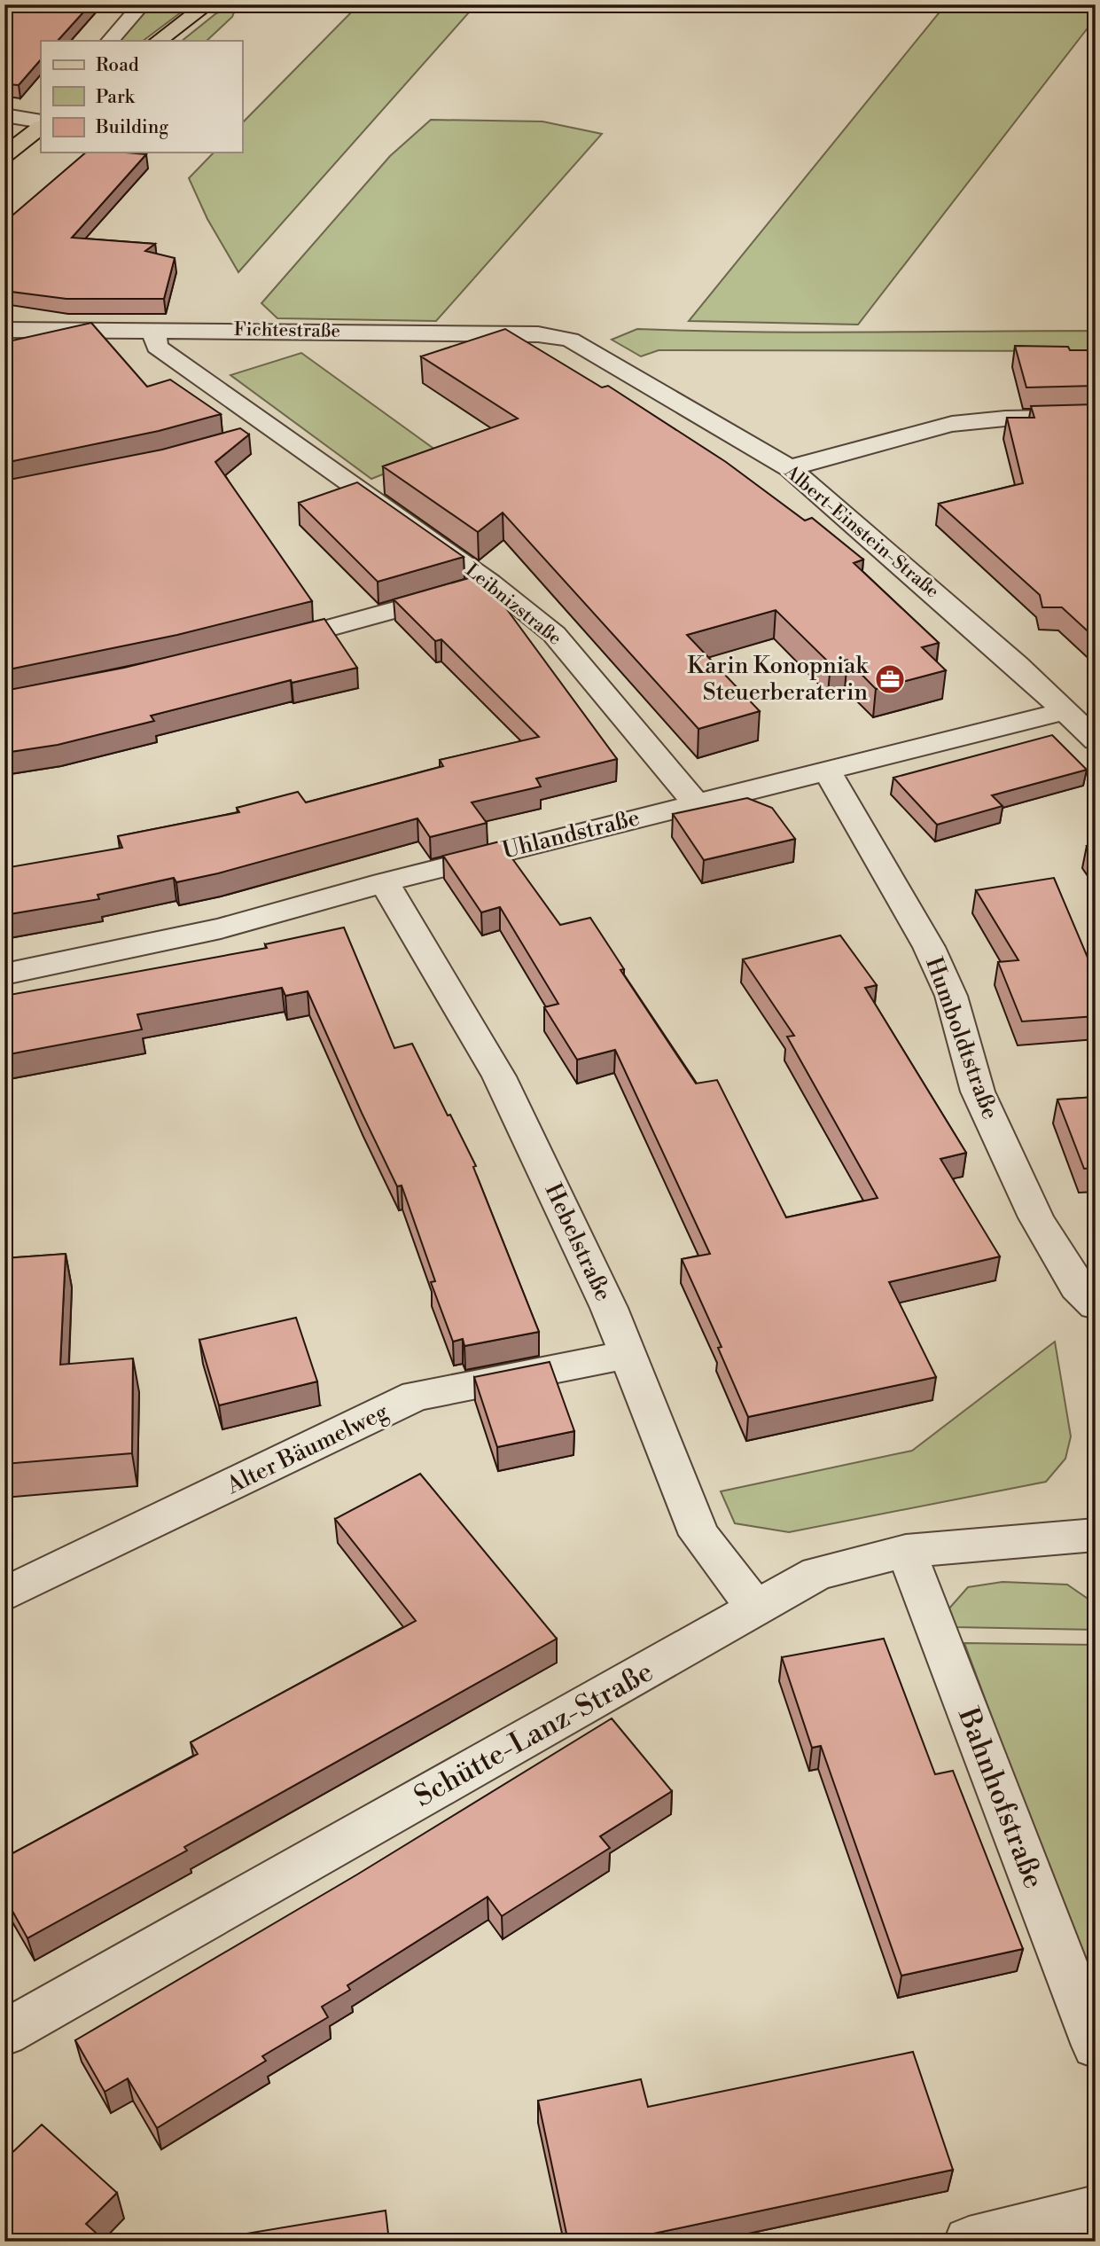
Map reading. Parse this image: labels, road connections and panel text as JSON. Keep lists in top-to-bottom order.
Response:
{
  "streets": {
    "street": [
      "Fichtestraße",
      "Albert-Einstein-Straße",
      "Leibnizstraße",
      "Uhlandstraße",
      "Humboldtstraße",
      "Hebelstraße",
      "Alter Bäumelweg",
      "Schütte-Lanz-Straße",
      "Bahnhofstraße"
    ]
  },
  "crossings": [
    ["Fichtestraße", "Albert-Einstein-Straße"],
    ["Fichtestraße", "Leibnizstraße"],
    ["Albert-Einstein-Straße", "Uhlandstraße"],
    ["Leibnizstraße", "Uhlandstraße"],
    ["Uhlandstraße", "Humboldtstraße"],
    ["Uhlandstraße", "Hebelstraße"],
    ["Hebelstraße", "Alter Bäumelweg"],
    ["Hebelstraße", "Schütte-Lanz-Straße"],
    ["Schütte-Lanz-Straße", "Bahnhofstraße"]
  ],
  "places": {
    "office": ["Karin Konopniak Steuerberaterin"]
  },
  "legend": ["Road", "Park", "Building"]
}
